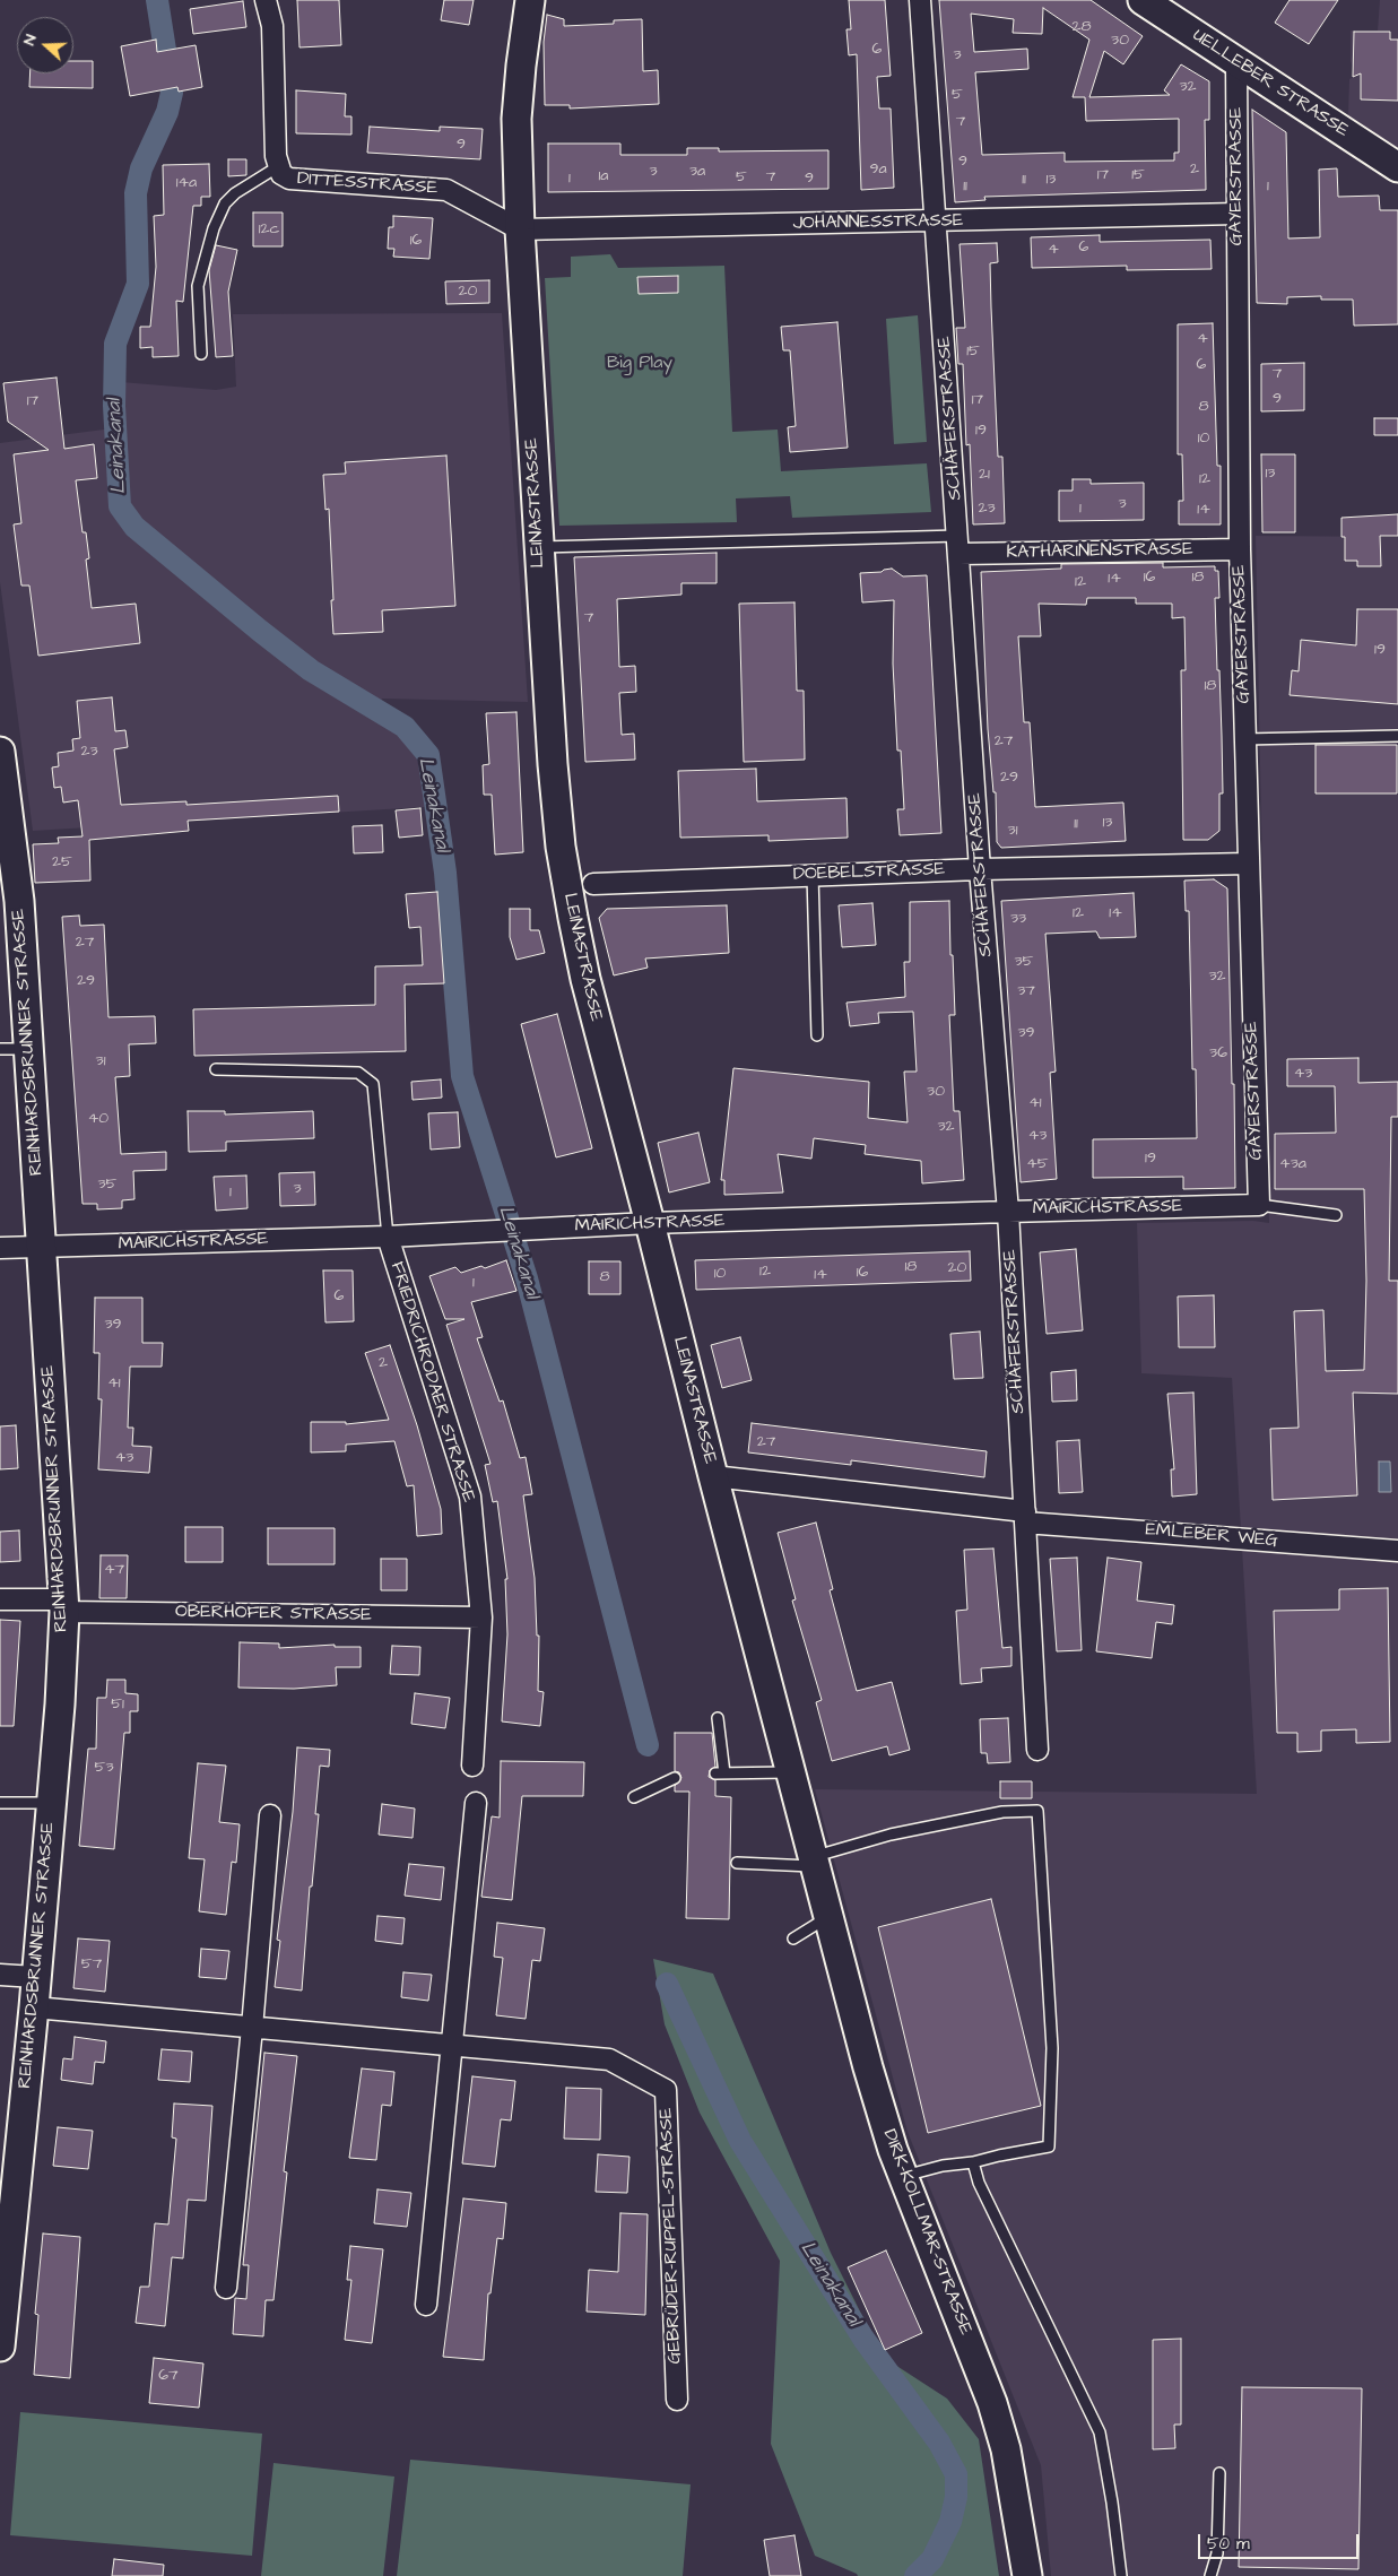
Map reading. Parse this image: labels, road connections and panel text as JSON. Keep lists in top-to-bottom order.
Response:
{
  "streets": {
    "street": [
      "UELLEBER STRASSE",
      "GAYERSTRASSE",
      "DITTESSTRASSE",
      "JOHANNESSTRASSE",
      "SCHÄFERSTRASSE",
      "LEINASTRASSE",
      "KATHARINENSTRASSE",
      "DOEBELSTRASSE",
      "REINHARDSBRUNNER STRASSE",
      "MAIRICHSTRASSE",
      "FRIEDRICHRODAER STRASSE",
      "EMLEBER WEG",
      "OBERHOFER STRASSE",
      "DIRK-KOLLMAR-STRASSE",
      "GEBRÜDER-RUPPEL-STRASSE"
    ]
  },
  "crossings": [
    ["UELLEBER STRASSE", "GAYERSTRASSE"],
    ["GAYERSTRASSE", "JOHANNESSTRASSE"],
    ["GAYERSTRASSE", "KATHARINENSTRASSE"],
    ["GAYERSTRASSE", "DOEBELSTRASSE"],
    ["GAYERSTRASSE", "MAIRICHSTRASSE"],
    ["DITTESSTRASSE", "JOHANNESSTRASSE"],
    ["DITTESSTRASSE", "LEINASTRASSE"],
    ["JOHANNESSTRASSE", "SCHÄFERSTRASSE"],
    ["JOHANNESSTRASSE", "LEINASTRASSE"],
    ["SCHÄFERSTRASSE", "KATHARINENSTRASSE"],
    ["SCHÄFERSTRASSE", "DOEBELSTRASSE"],
    ["SCHÄFERSTRASSE", "MAIRICHSTRASSE"],
    ["SCHÄFERSTRASSE", "EMLEBER WEG"],
    ["LEINASTRASSE", "MAIRICHSTRASSE"],
    ["LEINASTRASSE", "EMLEBER WEG"],
    ["LEINASTRASSE", "DIRK-KOLLMAR-STRASSE"],
    ["REINHARDSBRUNNER STRASSE", "MAIRICHSTRASSE"],
    ["REINHARDSBRUNNER STRASSE", "OBERHOFER STRASSE"],
    ["REINHARDSBRUNNER STRASSE", "GEBRÜDER-RUPPEL-STRASSE"],
    ["MAIRICHSTRASSE", "FRIEDRICHRODAER STRASSE"],
    ["FRIEDRICHRODAER STRASSE", "OBERHOFER STRASSE"]
  ],
  "water": ["Leinakanal"],
  "parks": ["Big Play"],
  "house_numbers": [
    "28",
    "30",
    "6",
    "3",
    "32",
    "5",
    "7",
    "9",
    "9",
    "9a",
    "2",
    "3",
    "3a",
    "17",
    "15",
    "1a",
    "5",
    "7",
    "1",
    "9",
    "11",
    "13",
    "14a",
    "11",
    "1",
    "12c",
    "16",
    "6",
    "4",
    "20",
    "4",
    "15",
    "6",
    "7",
    "9",
    "17",
    "17",
    "8",
    "19",
    "10",
    "13",
    "21",
    "12",
    "3",
    "23",
    "1",
    "14",
    "16",
    "18",
    "14",
    "12",
    "7",
    "19",
    "18",
    "27",
    "23",
    "29",
    "13",
    "11",
    "31",
    "25",
    "12",
    "14",
    "33",
    "27",
    "35",
    "32",
    "29",
    "37",
    "39",
    "36",
    "31",
    "43",
    "30",
    "41",
    "40",
    "32",
    "43",
    "19",
    "45",
    "43a",
    "35",
    "3",
    "1",
    "18",
    "20",
    "12",
    "16",
    "10",
    "14",
    "8",
    "1",
    "6",
    "39",
    "2",
    "41",
    "27",
    "43",
    "47",
    "51",
    "53",
    "57",
    "67"
  ],
  "scale_bar": "50 m",
  "north": "left"
}
